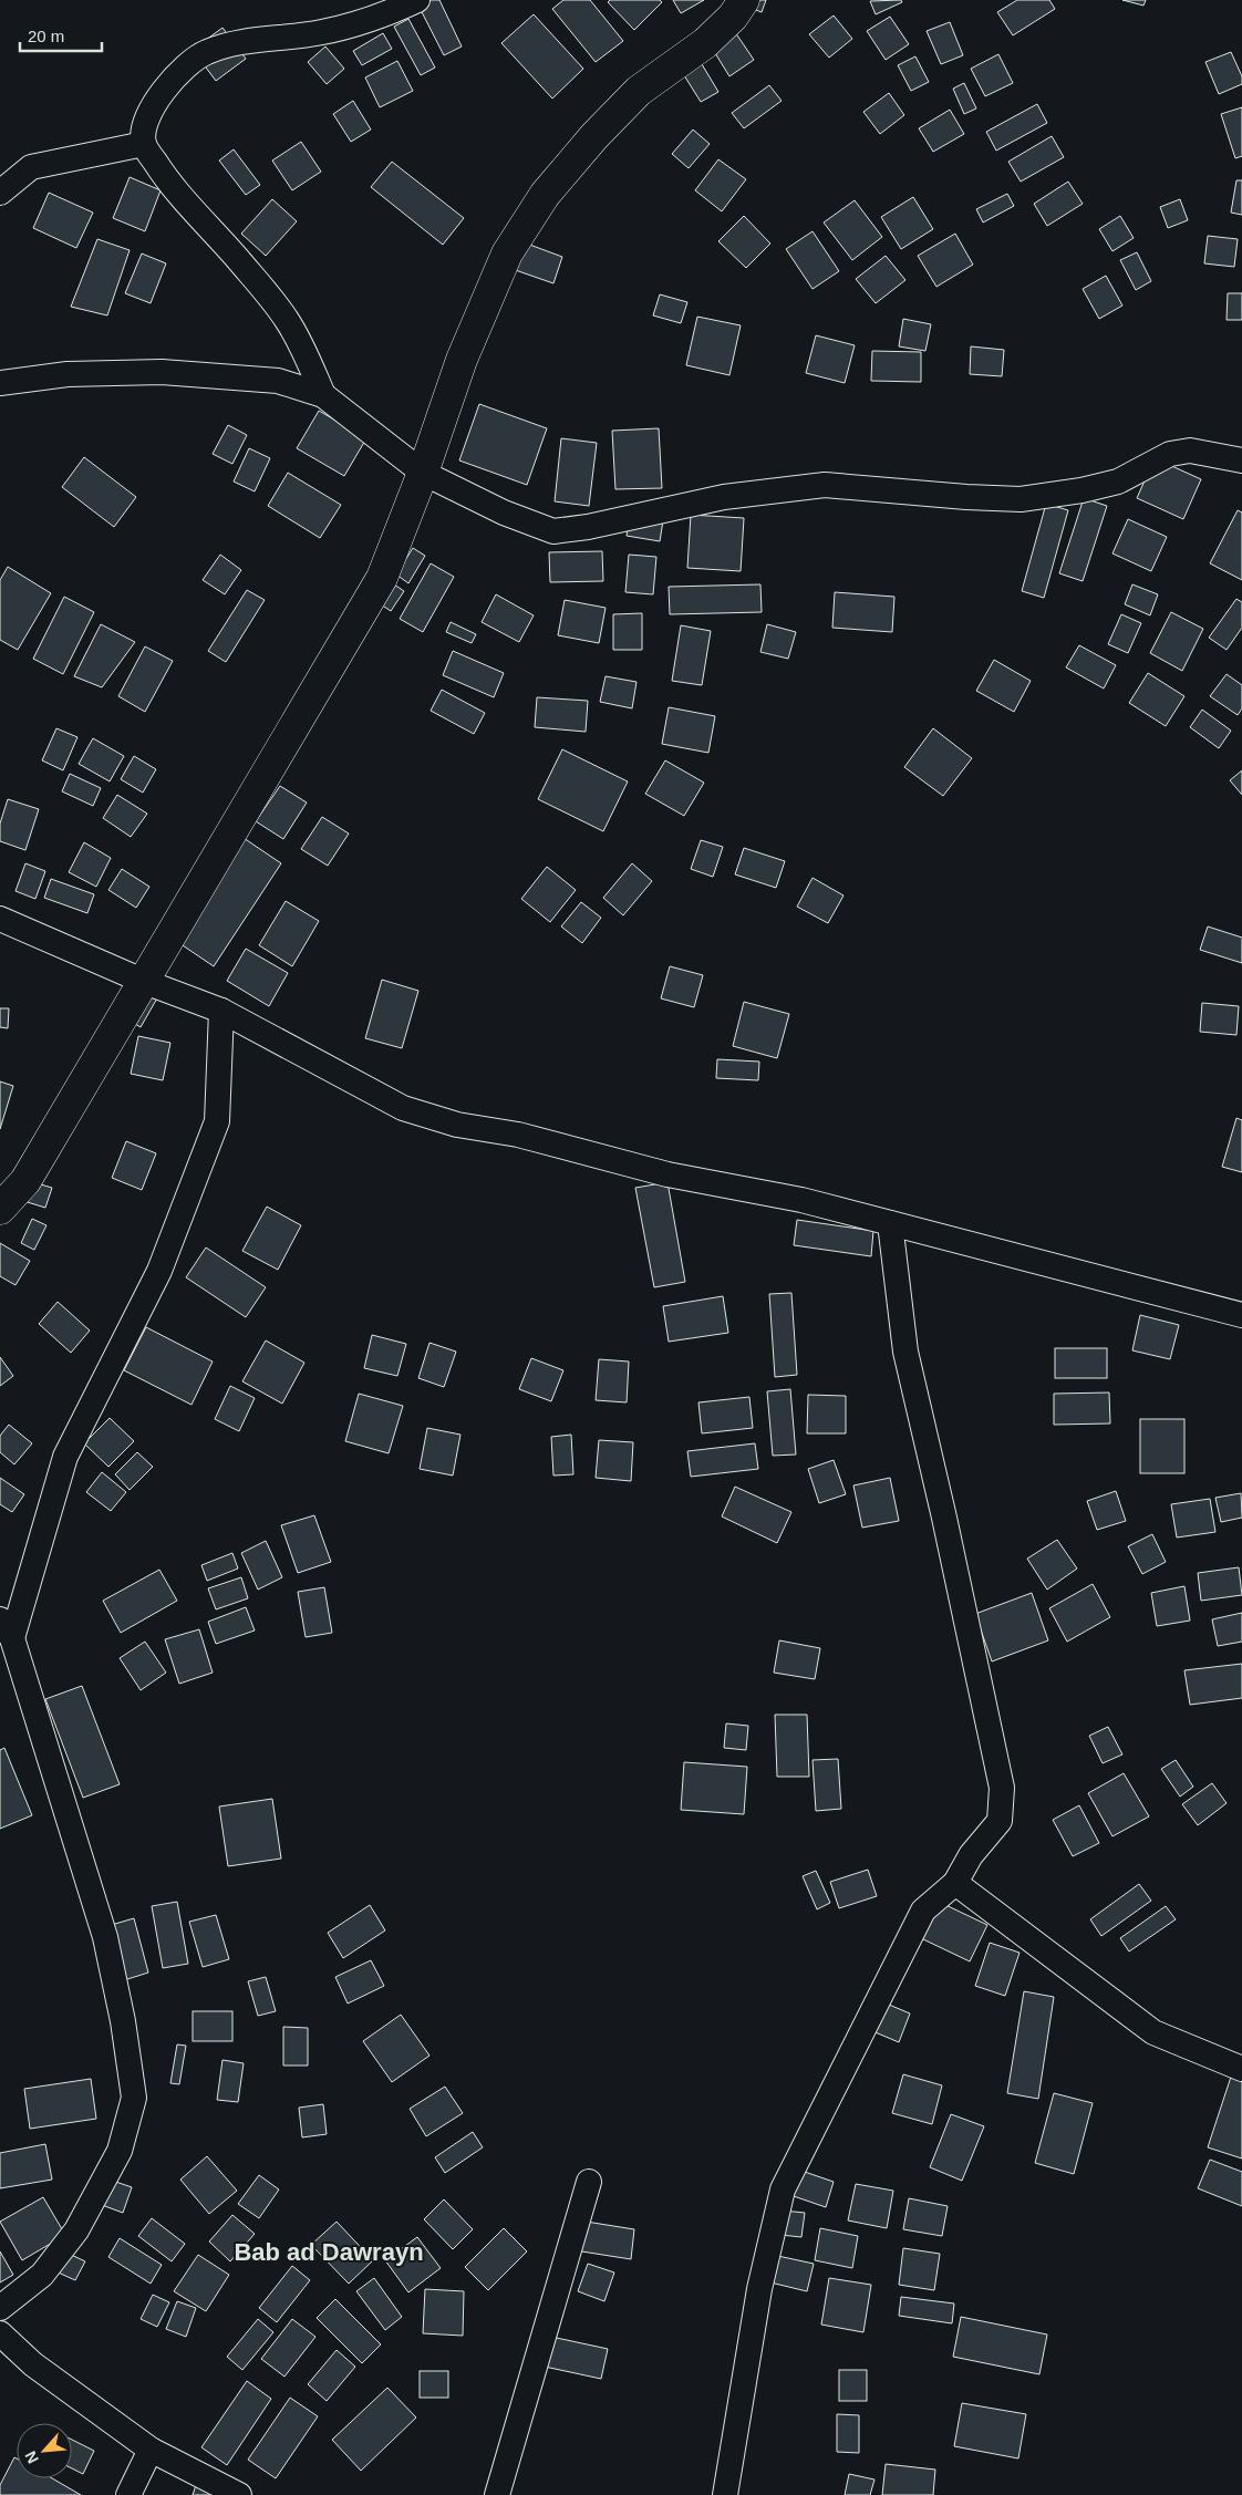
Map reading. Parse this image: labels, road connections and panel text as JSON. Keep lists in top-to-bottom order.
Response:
{
  "districts": ["Bab ad Dawrayn"],
  "scale_bar": "20 m",
  "north": "bottom left"
}
